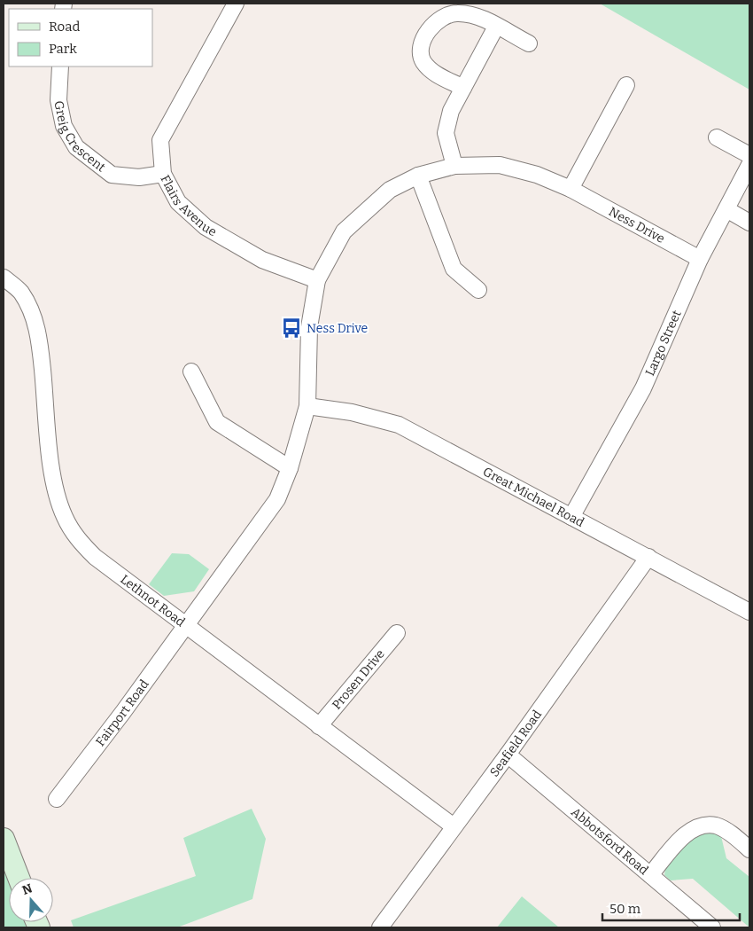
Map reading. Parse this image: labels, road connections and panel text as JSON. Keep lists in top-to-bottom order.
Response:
{
  "streets": {
    "street": [
      "Greig Crescent",
      "Flairs Avenue",
      "Ness Drive",
      "Largo Street",
      "Great Michael Road",
      "Lethnot Road",
      "Prosen Drive",
      "Fairport Road",
      "Seafield Road",
      "Abbotsford Road"
    ]
  },
  "crossings": [
    ["Greig Crescent", "Flairs Avenue"],
    ["Flairs Avenue", "Ness Drive"],
    ["Ness Drive", "Largo Street"],
    ["Ness Drive", "Great Michael Road"],
    ["Ness Drive", "Lethnot Road"],
    ["Ness Drive", "Fairport Road"],
    ["Largo Street", "Great Michael Road"],
    ["Great Michael Road", "Seafield Road"],
    ["Lethnot Road", "Prosen Drive"],
    ["Lethnot Road", "Fairport Road"],
    ["Lethnot Road", "Seafield Road"],
    ["Seafield Road", "Abbotsford Road"]
  ],
  "places": {
    "bus stop": ["Ness Drive"]
  },
  "legend": ["Road", "Park"],
  "scale_bar": "50 m",
  "north": "top"
}
